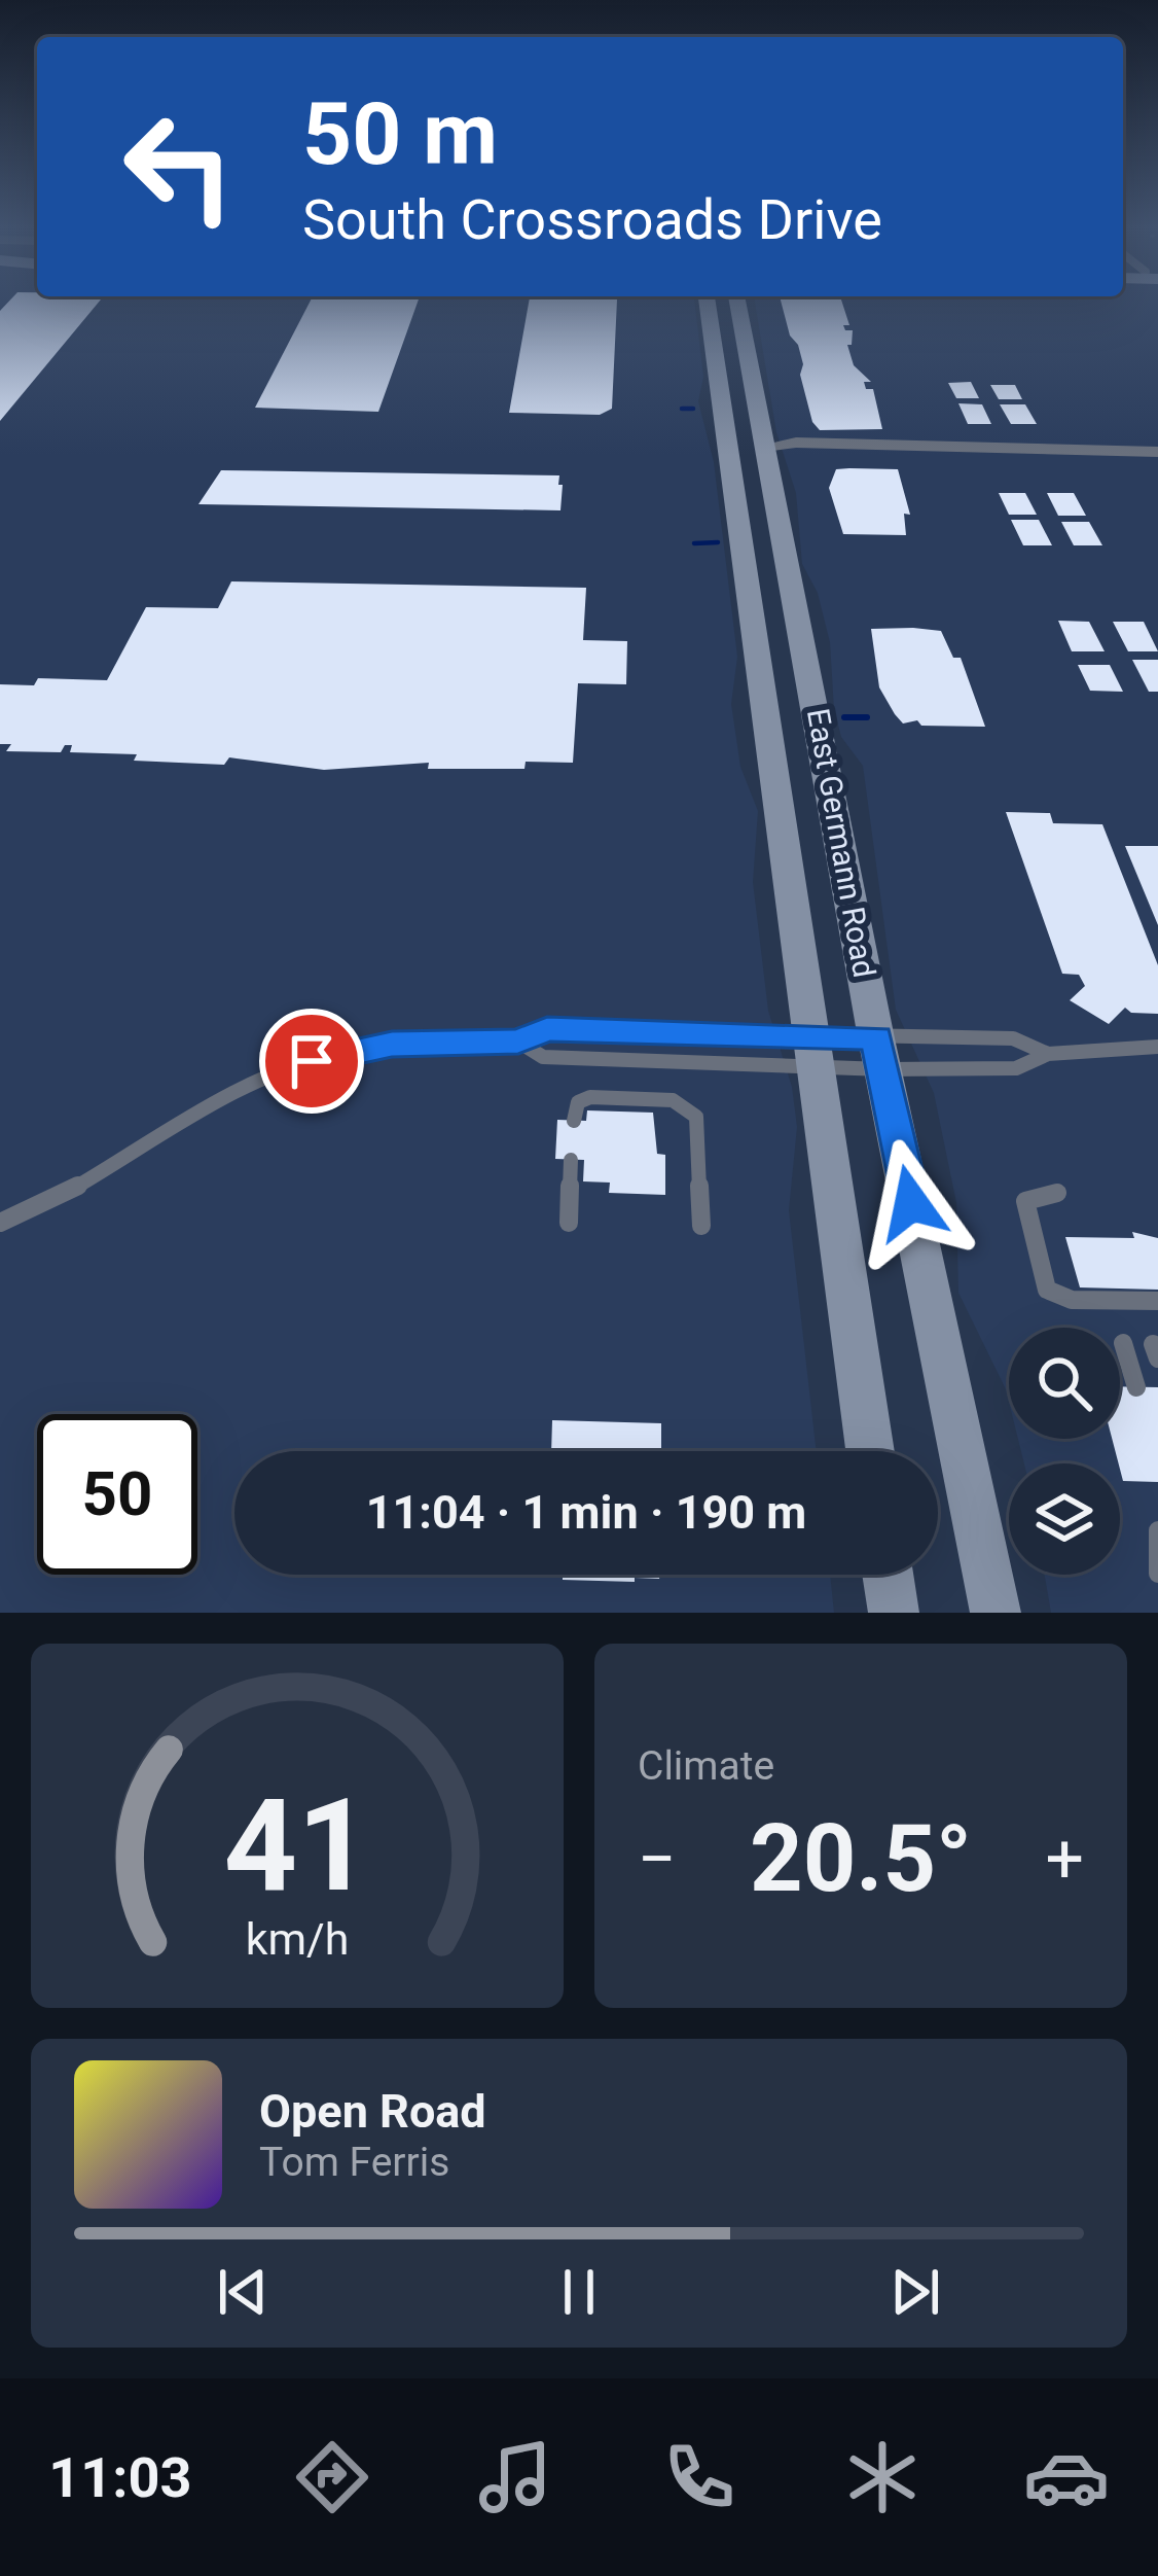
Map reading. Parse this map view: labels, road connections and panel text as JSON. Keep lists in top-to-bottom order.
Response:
{
  "streets": {
    "main road": ["East Germann Road"]
  },
  "page": {
    "turn": ["50 m", "South Crossroads Drive"],
    "limit": "50",
    "trip": "11:04 · 1 min · 190 m",
    "tile": "Climate",
    "heat": ["−", "20.5°", "+"],
    "song": ["Open Road", "Tom Ferris"],
    "tabs": "11:03",
    "gauge": ["41", "km/h"]
  }
}
